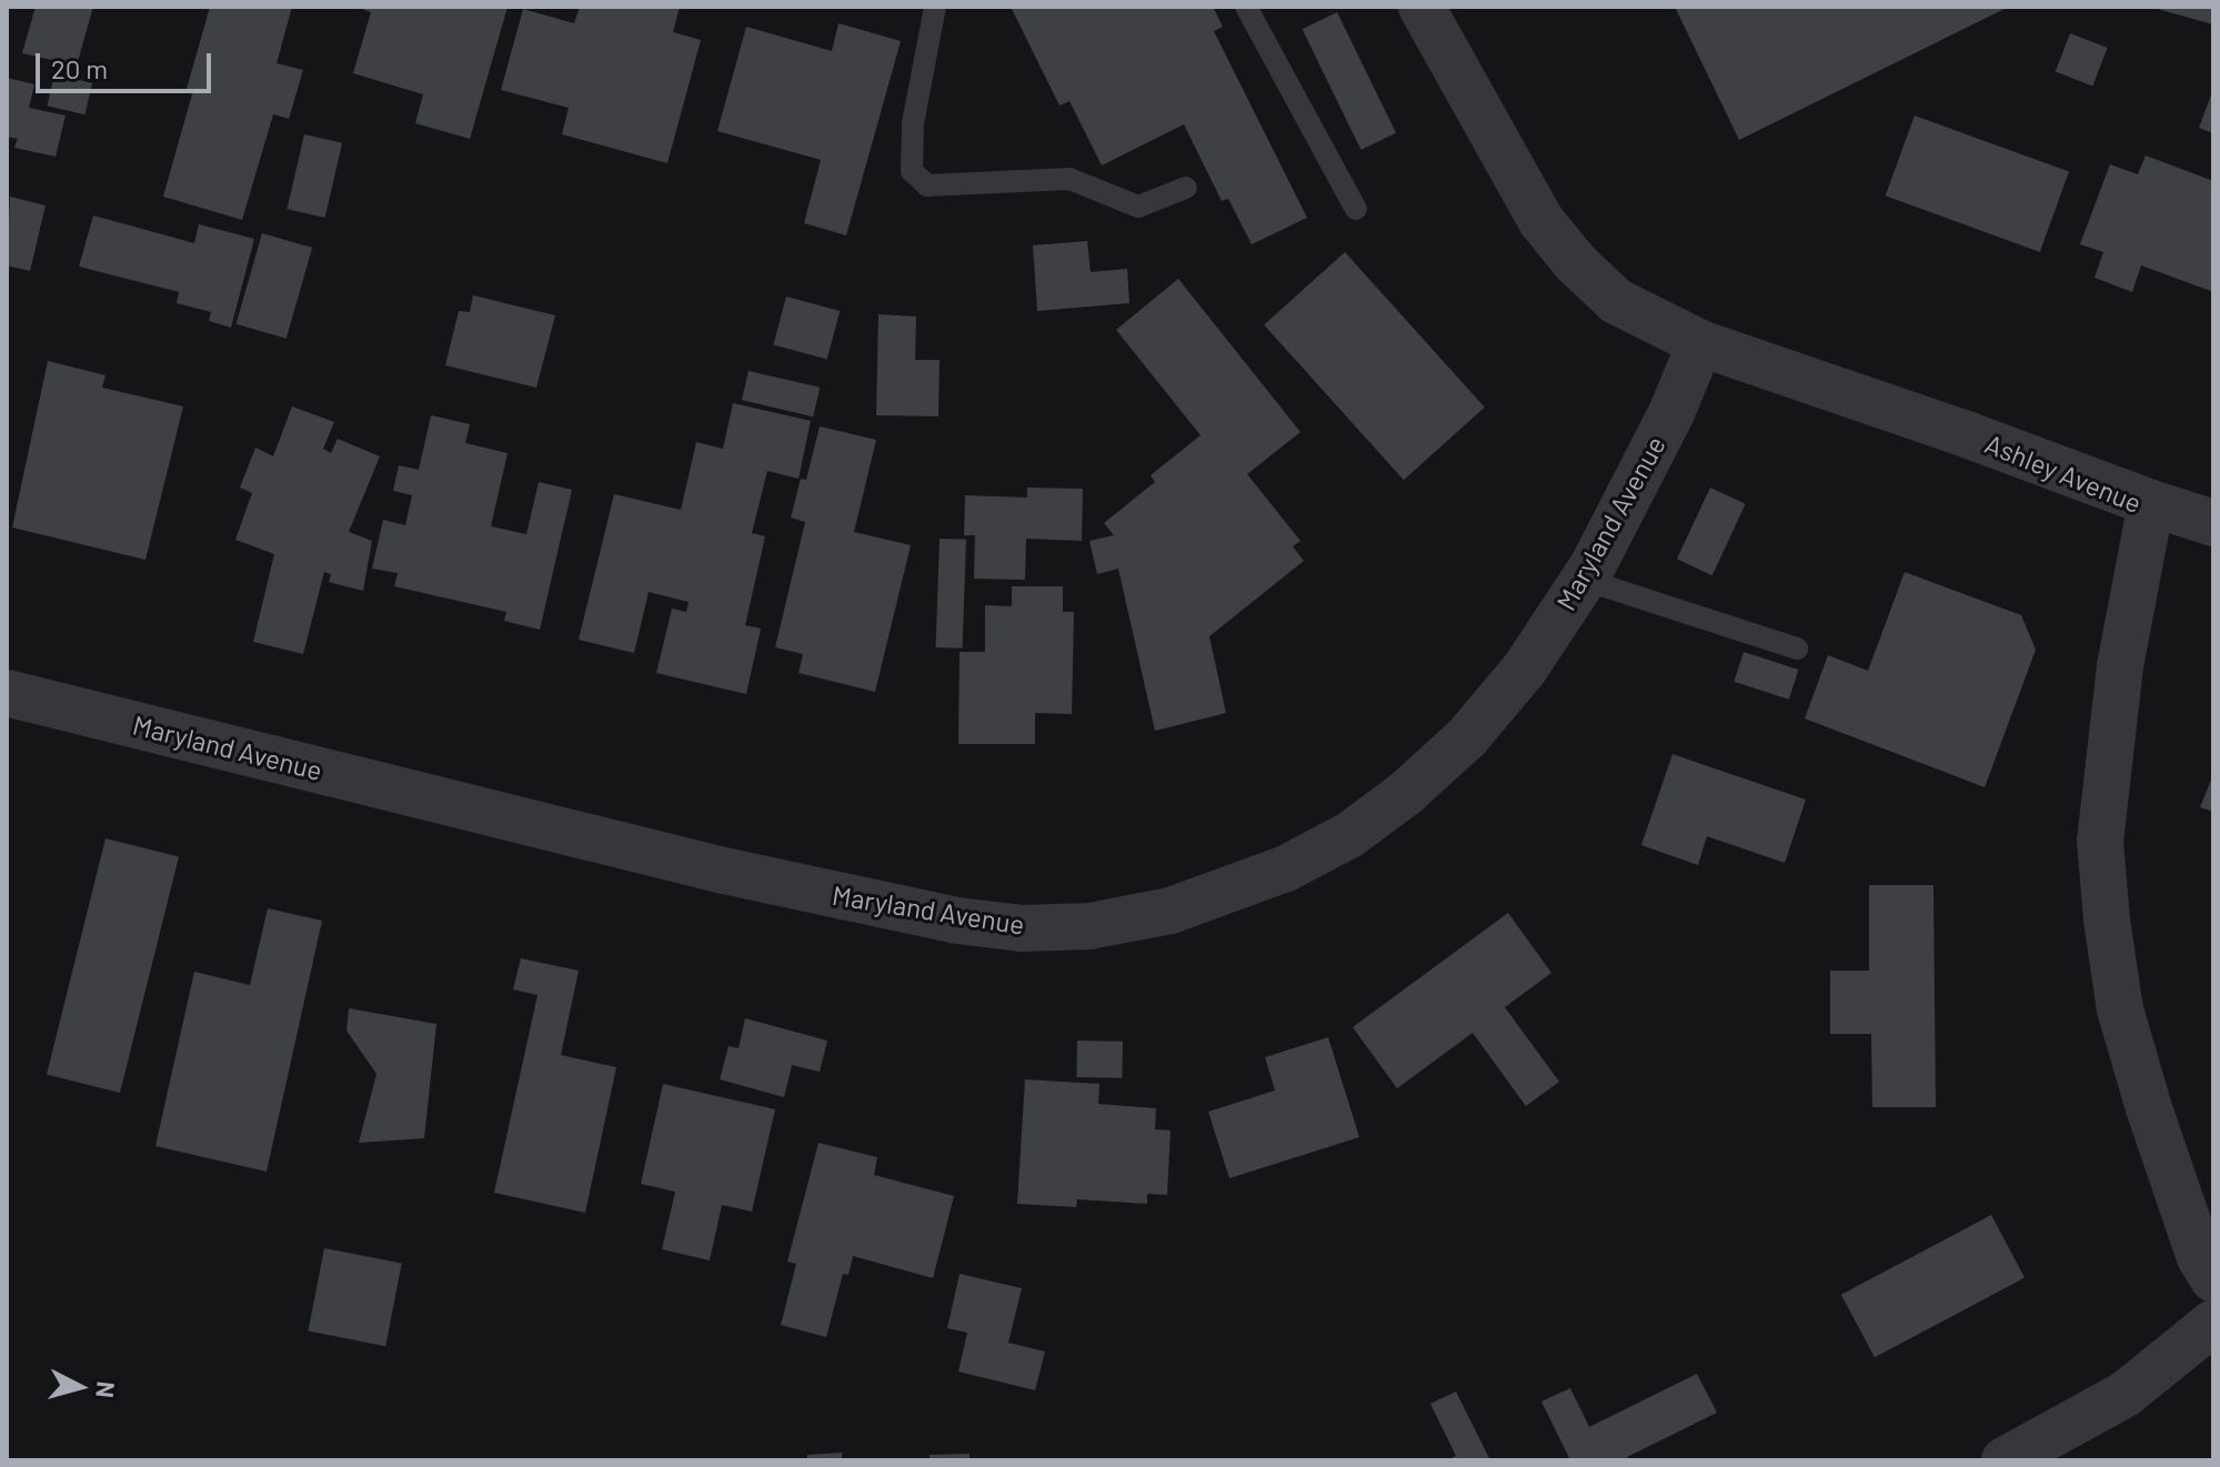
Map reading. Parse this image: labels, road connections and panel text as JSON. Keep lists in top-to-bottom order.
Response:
{
  "streets": {
    "street": ["Ashley Avenue", "Maryland Avenue"]
  },
  "crossings": [
    ["Ashley Avenue", "Maryland Avenue"]
  ],
  "scale_bar": "20 m",
  "north": "right"
}
